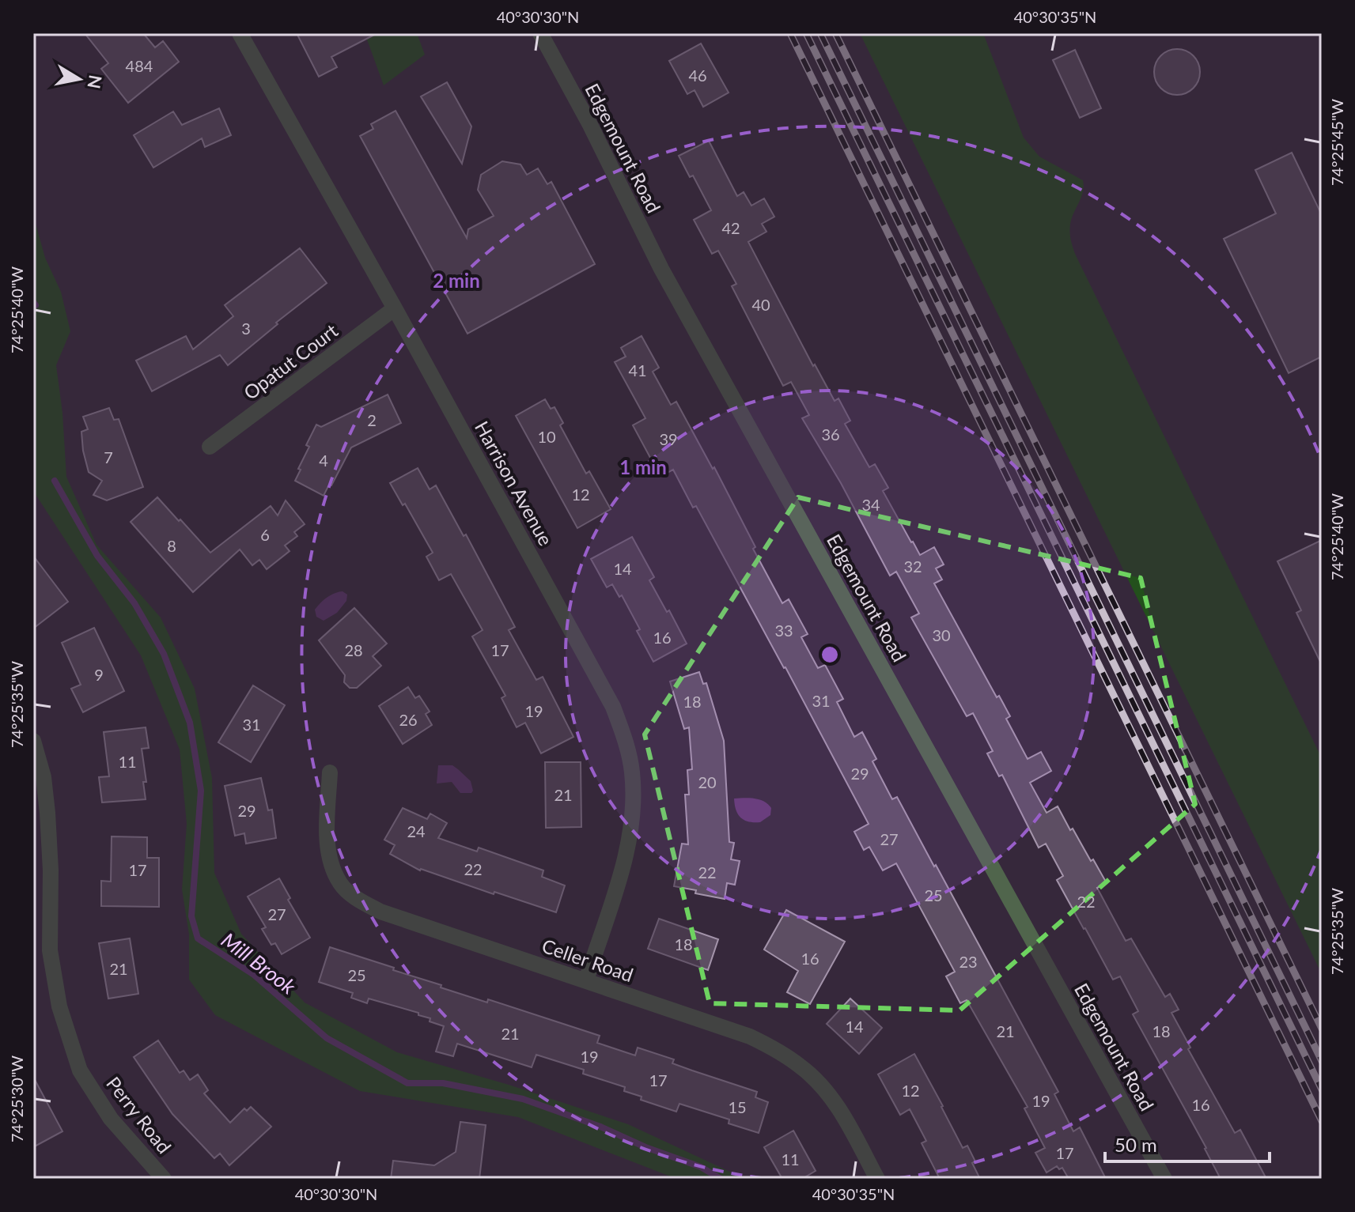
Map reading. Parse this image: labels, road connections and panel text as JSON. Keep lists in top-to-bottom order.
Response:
{
  "streets": {
    "street": [
      "Edgemount Road",
      "Opatut Court",
      "Harrison Avenue",
      "Celler Road",
      "Perry Road"
    ]
  },
  "crossings": [
    ["Opatut Court", "Harrison Avenue"],
    ["Harrison Avenue", "Celler Road"]
  ],
  "water": ["Mill Brook"],
  "house_numbers": [
    "484",
    "46",
    "42",
    "40",
    "3",
    "41",
    "2",
    "36",
    "10",
    "39",
    "7",
    "4",
    "12",
    "34",
    "6",
    "8",
    "32",
    "14",
    "33",
    "30",
    "16",
    "28",
    "17",
    "9",
    "31",
    "18",
    "19",
    "26",
    "31",
    "11",
    "29",
    "20",
    "21",
    "29",
    "24",
    "27",
    "22",
    "17",
    "22",
    "25",
    "22",
    "27",
    "18",
    "16",
    "23",
    "21",
    "25",
    "14",
    "21",
    "18",
    "21",
    "19",
    "17",
    "12",
    "19",
    "16",
    "15",
    "17",
    "11"
  ],
  "scale_bar": "50 m",
  "north": "right",
  "coordinates": [
    "40°30'30\"N",
    "40°30'35\"N",
    "74°25'45\"W",
    "74°25'40\"W",
    "74°25'35\"W",
    "74°25'30\"W"
  ],
  "rings": ["2 min", "1 min"]
}
